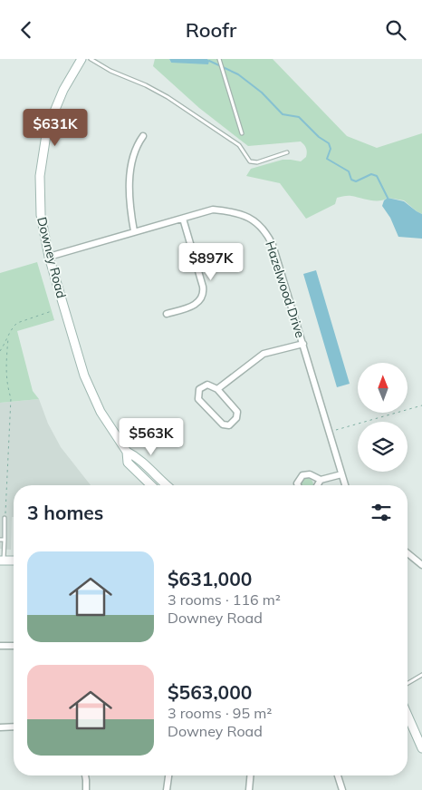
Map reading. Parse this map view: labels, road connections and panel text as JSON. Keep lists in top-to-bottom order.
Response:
{
  "streets": {
    "main road": ["Downey Road"],
    "street": ["Hazelwood Drive"]
  },
  "crossings": [
    ["Downey Road", "Hazelwood Drive"]
  ],
  "north": "top",
  "page": {
    "header": "Roofr",
    "price": ["$631K", "$897K", "$563K"],
    "heading": "3 homes",
    "list": [
      {
        "name": "$631,000",
        "note": "3 rooms · 116 m² · Downey Road"
      },
      {
        "name": "$563,000",
        "note": "3 rooms · 95 m² · Downey Road"
      }
    ]
  }
}
